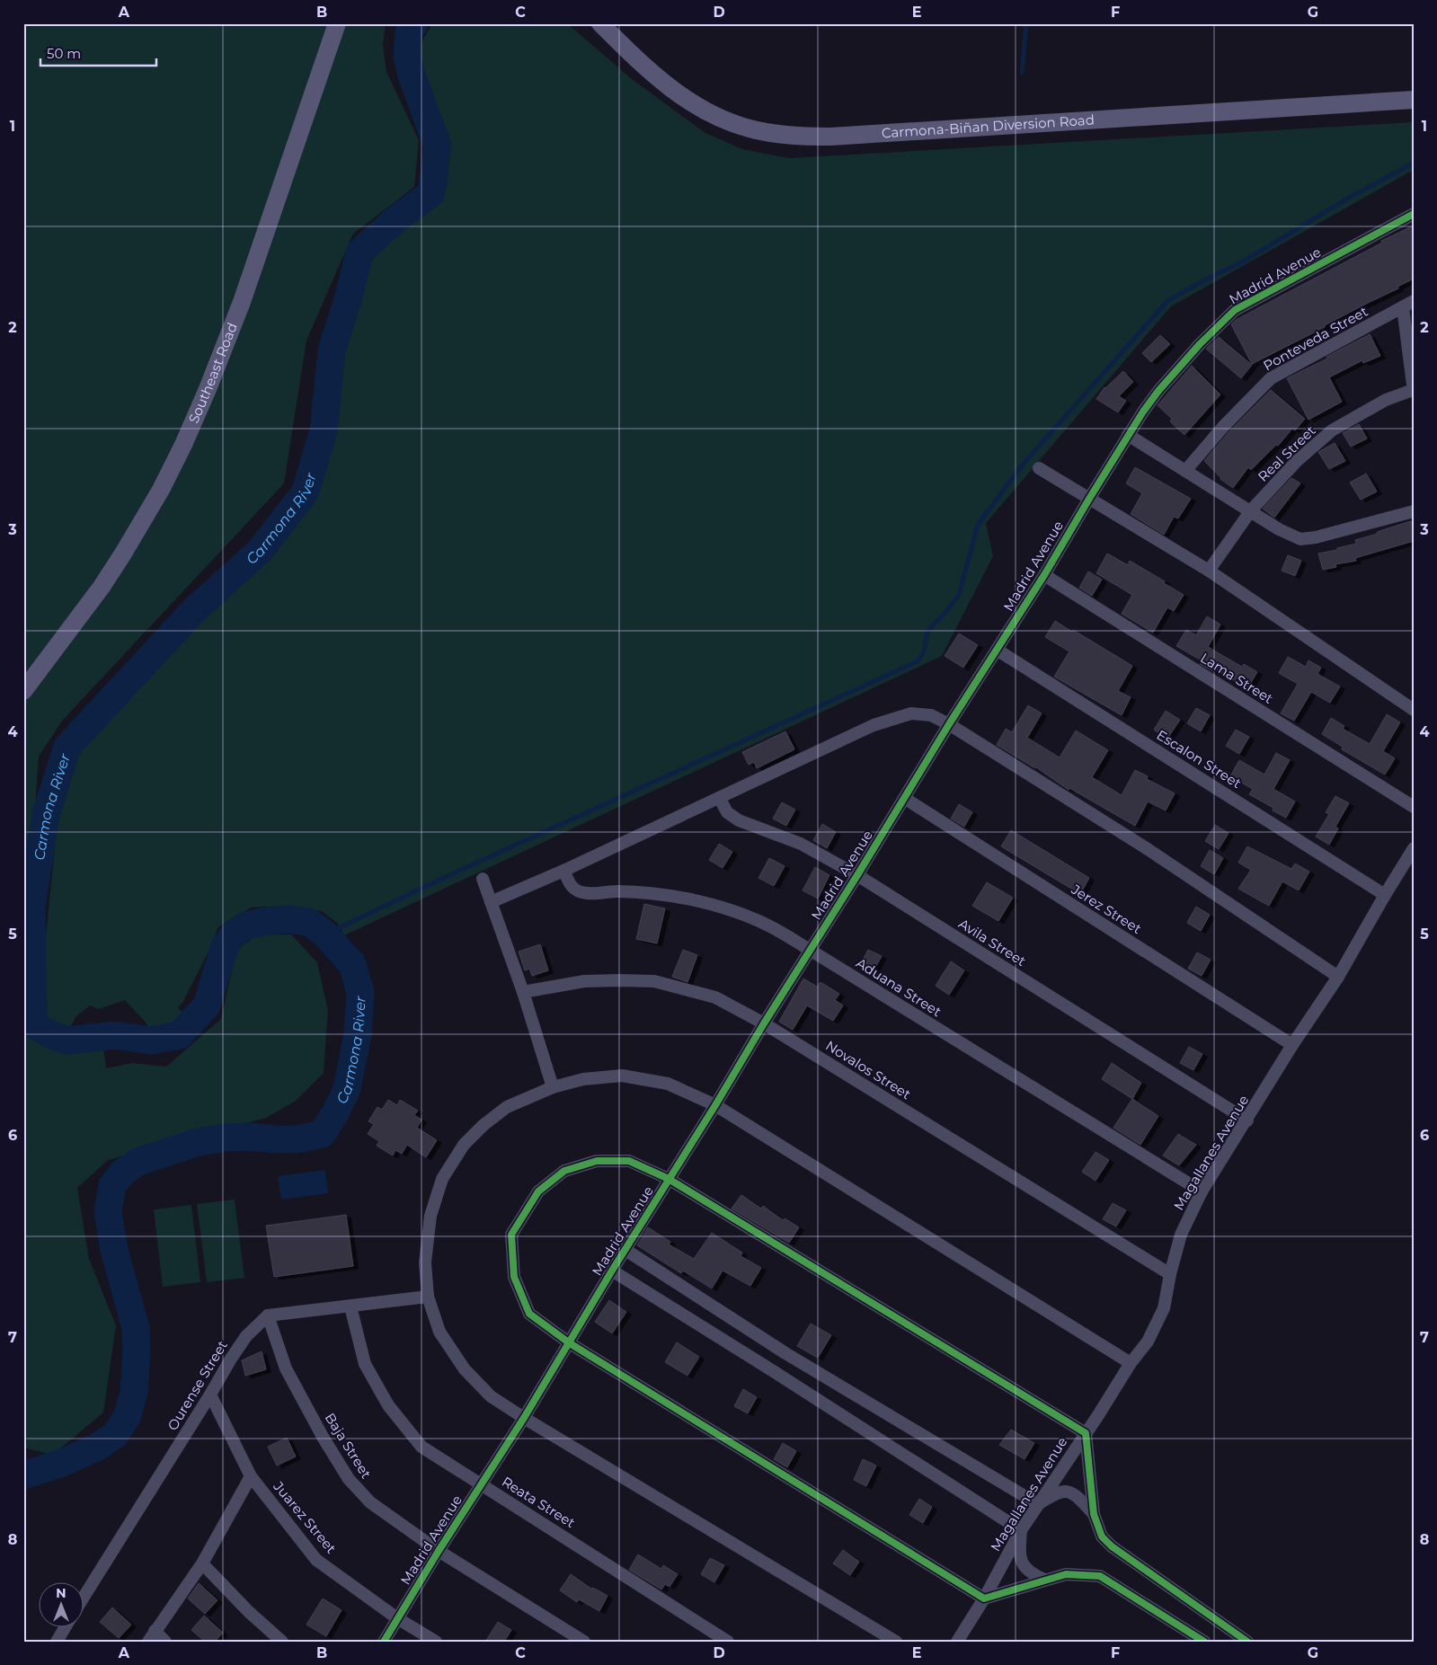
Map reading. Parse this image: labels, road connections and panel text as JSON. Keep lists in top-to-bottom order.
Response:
{
  "streets": {
    "main road": ["Carmona-Biñan Diversion Road", "Southeast Road"],
    "street": [
      "Madrid Avenue",
      "Ponteveda Street",
      "Real Street",
      "Lama Street",
      "Escalon Street",
      "Jerez Street",
      "Avila Street",
      "Aduana Street",
      "Novalos Street",
      "Magallanes Avenue",
      "Ourense Street",
      "Baja Street",
      "Reata Street",
      "Juarez Street"
    ]
  },
  "crossings": [
    ["Madrid Avenue", "Lama Street"],
    ["Madrid Avenue", "Escalon Street"],
    ["Madrid Avenue", "Jerez Street"],
    ["Madrid Avenue", "Avila Street"],
    ["Madrid Avenue", "Aduana Street"],
    ["Madrid Avenue", "Novalos Street"],
    ["Madrid Avenue", "Baja Street"],
    ["Madrid Avenue", "Reata Street"],
    ["Madrid Avenue", "Juarez Street"],
    ["Escalon Street", "Magallanes Avenue"],
    ["Jerez Street", "Magallanes Avenue"],
    ["Avila Street", "Magallanes Avenue"],
    ["Aduana Street", "Magallanes Avenue"],
    ["Novalos Street", "Magallanes Avenue"],
    ["Ourense Street", "Baja Street"],
    ["Ourense Street", "Juarez Street"]
  ],
  "water": ["Carmona River"],
  "scale_bar": "50 m",
  "north": "top",
  "grid": {
    "columns": [
      "A",
      "B",
      "C",
      "D",
      "E",
      "F",
      "G"
    ],
    "rows": [
      "1",
      "2",
      "3",
      "4",
      "5",
      "6",
      "7",
      "8"
    ]
  }
}
